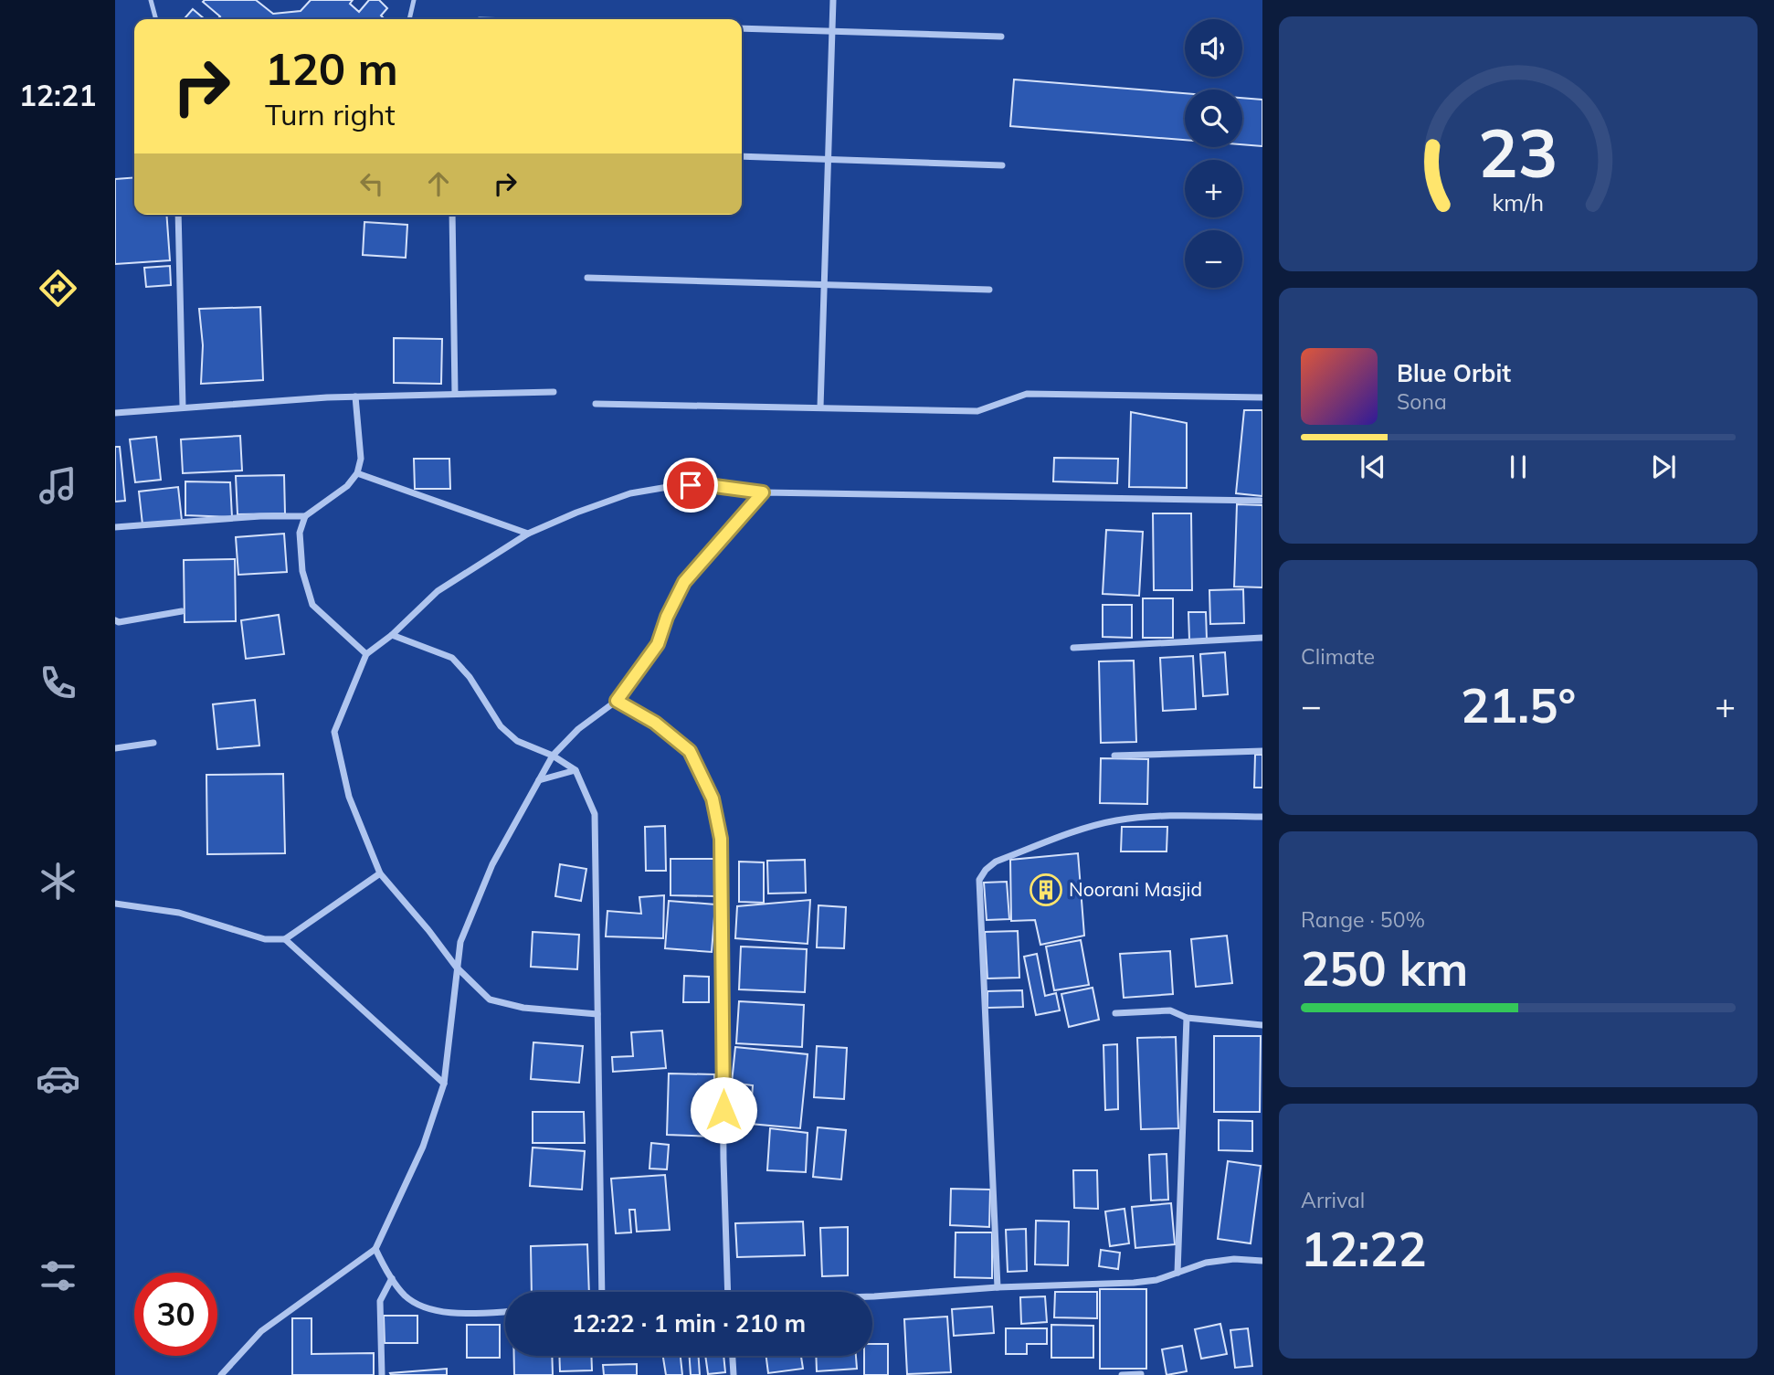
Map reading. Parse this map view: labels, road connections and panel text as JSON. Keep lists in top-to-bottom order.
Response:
{
  "places": {
    "building": ["Noorani Masjid"]
  },
  "page": {
    "tabs": "12:21",
    "map_buttons": ["+", "−"],
    "turn": ["120 m", "Turn right"],
    "song": ["Blue Orbit", "Sona"],
    "tile": [
      "Climate",
      ["Range · 50%", "250 km"],
      ["Arrival", "12:22"]
    ],
    "heat": ["−", "21.5°", "+"],
    "limit": "30",
    "trip": "12:22 · 1 min · 210 m",
    "gauge": ["23", "km/h"]
  }
}
